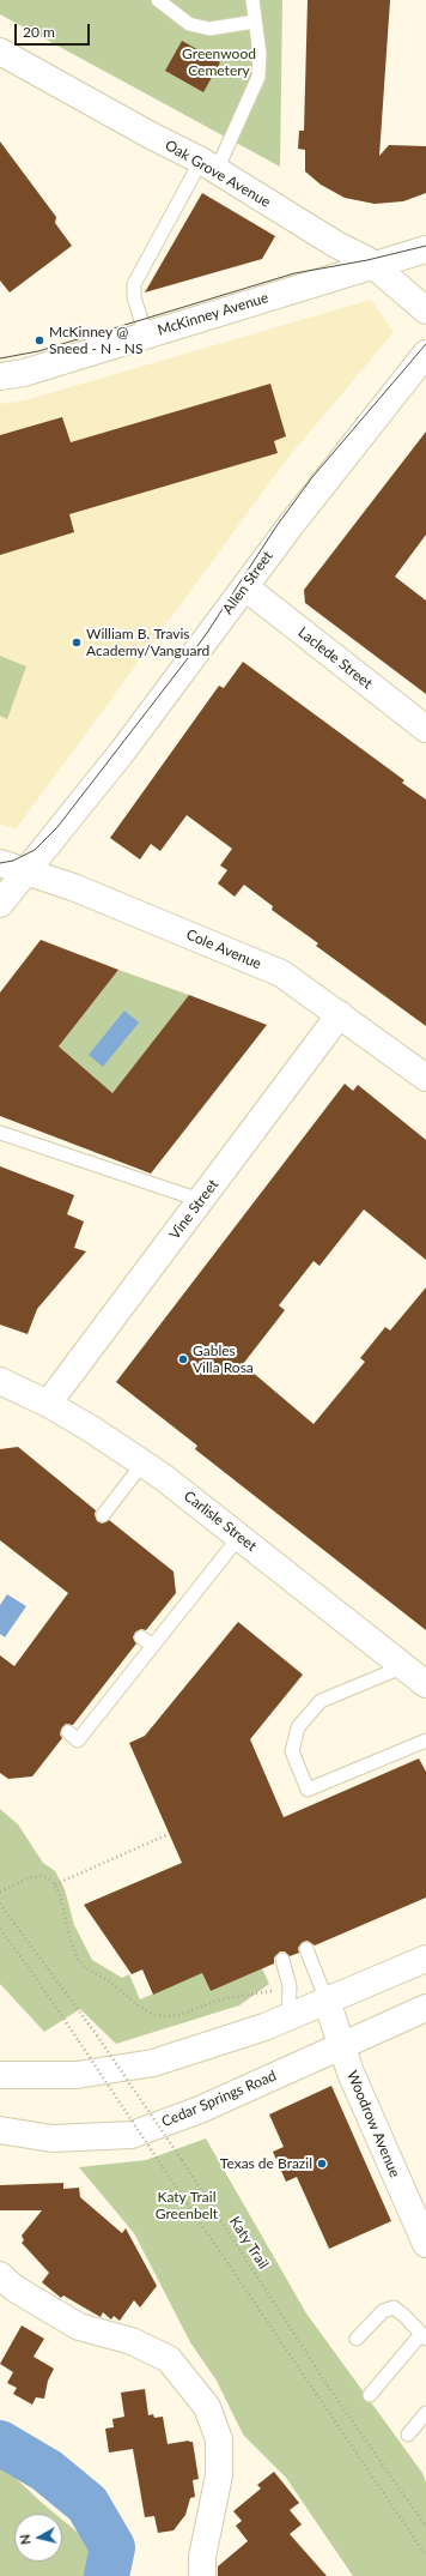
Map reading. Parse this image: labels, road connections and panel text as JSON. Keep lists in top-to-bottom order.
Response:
{
  "streets": {
    "street": [
      "Oak Grove Avenue",
      "McKinney Avenue",
      "Allen Street",
      "Laclede Street",
      "Cole Avenue",
      "Vine Street",
      "Carlisle Street",
      "Cedar Springs Road",
      "Woodrow Avenue"
    ],
    "path": ["Katy Trail"]
  },
  "crossings": [
    ["Oak Grove Avenue", "McKinney Avenue"],
    ["Allen Street", "Laclede Street"],
    ["Allen Street", "Cole Avenue"],
    ["Cole Avenue", "Vine Street"],
    ["Vine Street", "Carlisle Street"],
    ["Cedar Springs Road", "Woodrow Avenue"]
  ],
  "parks": ["Greenwood Cemetery", "Katy Trail Greenbelt"],
  "places": [
    "McKinney @ Sneed - N - NS",
    "William B. Travis Academy/Vanguard",
    "Gables Villa Rosa",
    "Texas de Brazil"
  ],
  "scale_bar": "20 m",
  "north": "left"
}
